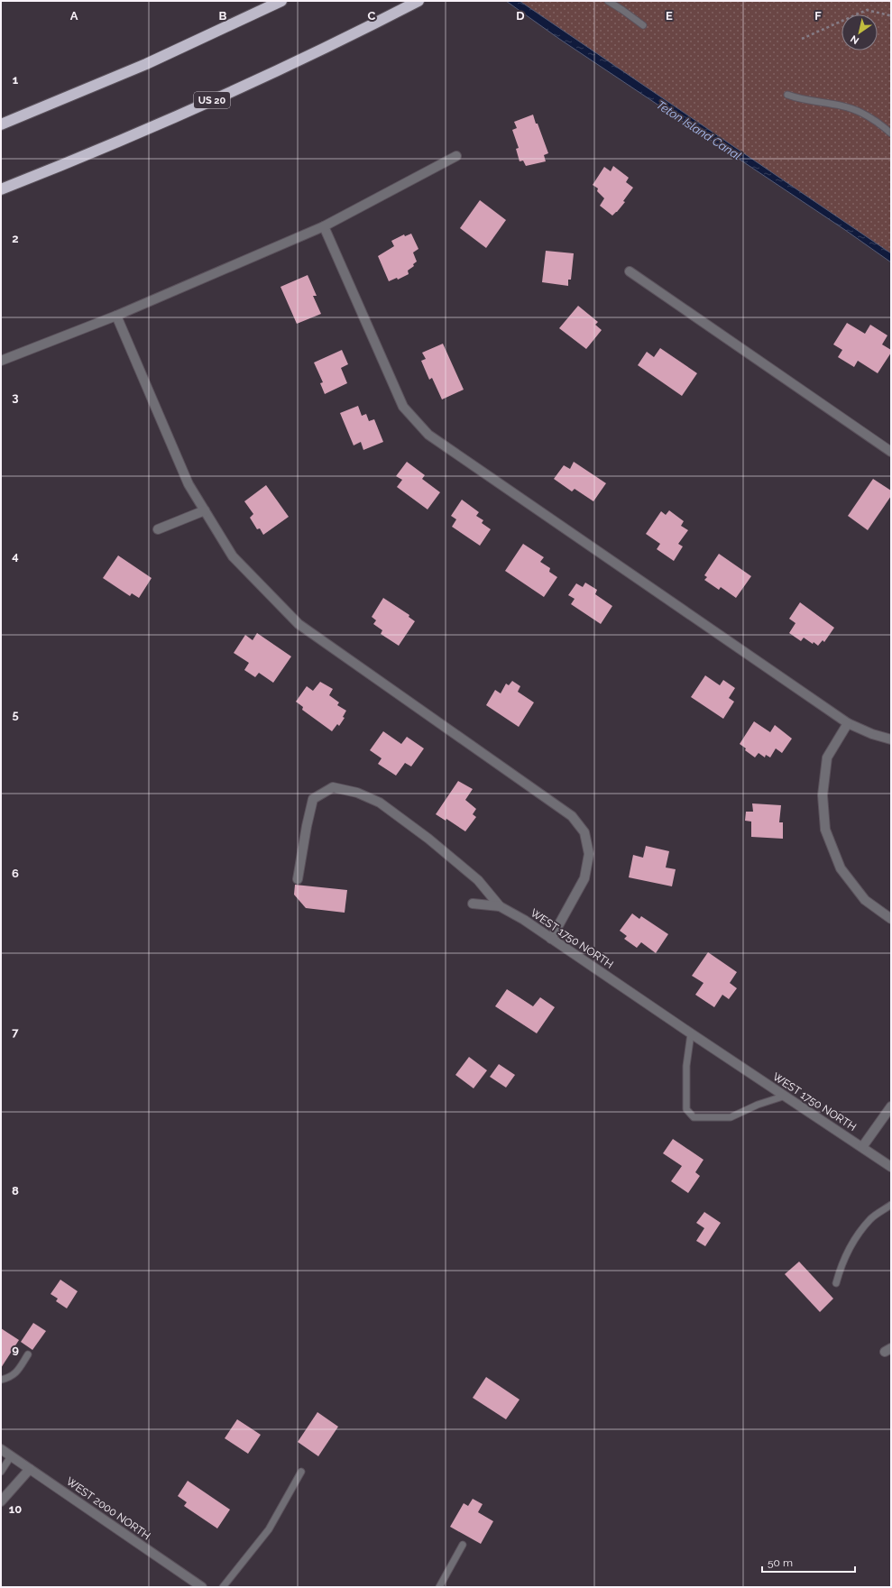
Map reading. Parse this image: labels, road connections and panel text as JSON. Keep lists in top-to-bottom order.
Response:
{
  "streets": {
    "highway": ["US 20"],
    "street": ["WEST 1750 NORTH", "WEST 2000 NORTH"]
  },
  "water": ["Teton Island Canal"],
  "scale_bar": "50 m",
  "north": "bottom left",
  "grid": {
    "columns": [
      "A",
      "B",
      "C",
      "D",
      "E",
      "F"
    ],
    "rows": [
      "1",
      "2",
      "3",
      "4",
      "5",
      "6",
      "7",
      "8",
      "9",
      "10"
    ]
  }
}
